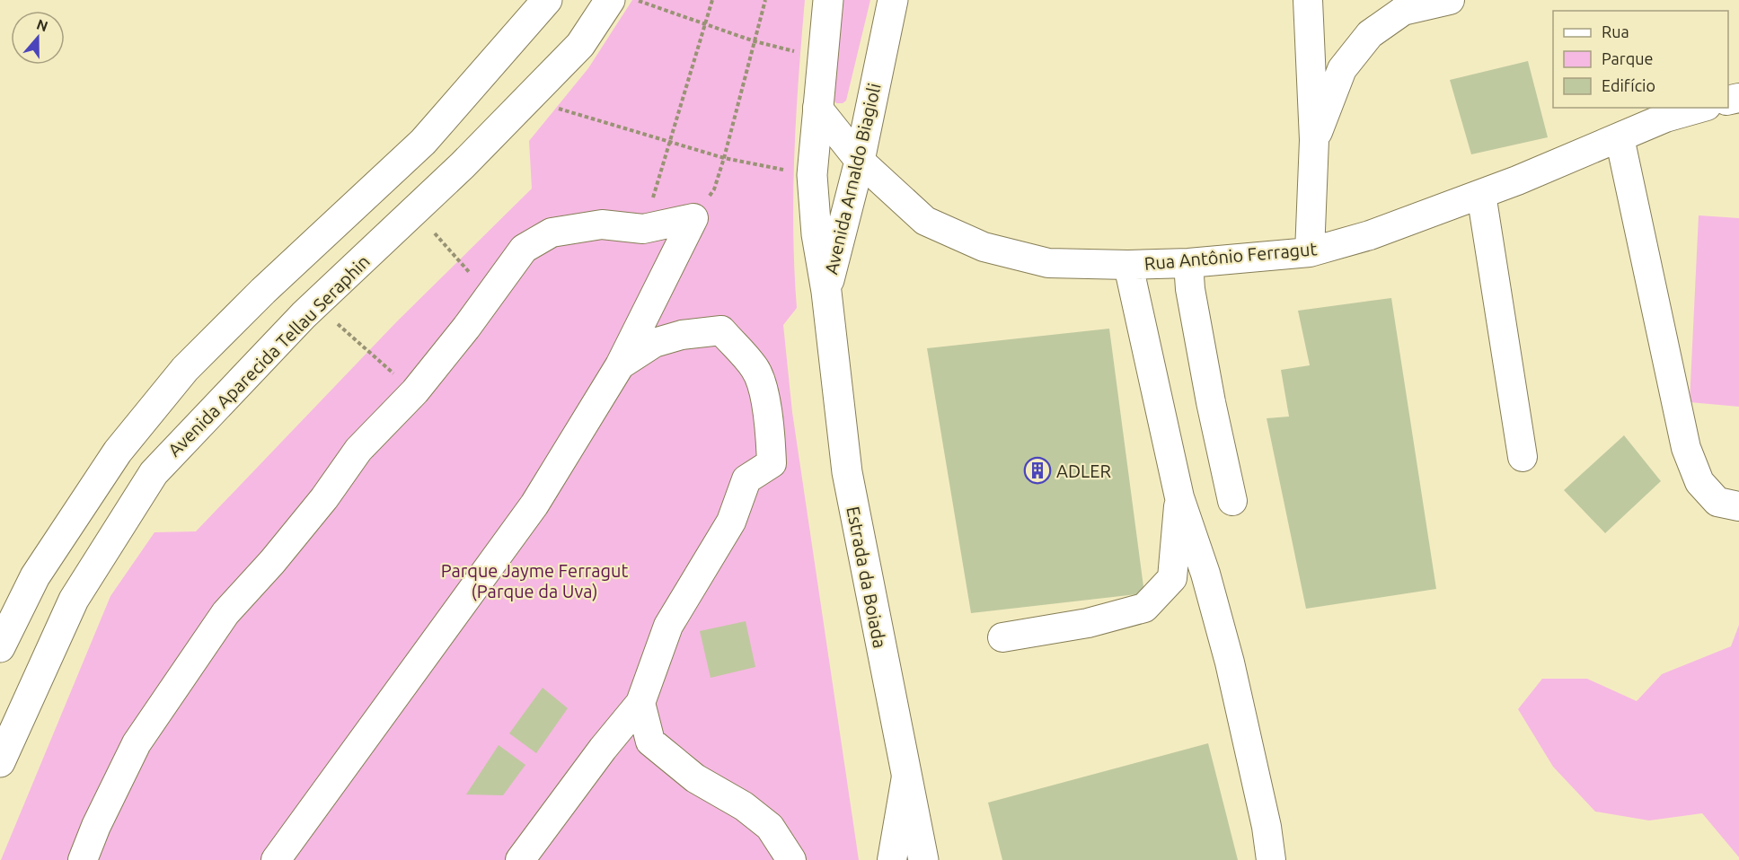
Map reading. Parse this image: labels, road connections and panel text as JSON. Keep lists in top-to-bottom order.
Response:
{
  "streets": {
    "main road": ["Avenida Arnaldo Biagioli", "Avenida Aparecida Tellau Seraphin", "Estrada da Boiada"],
    "street": ["Rua Antônio Ferragut"]
  },
  "crossings": [
    ["Avenida Arnaldo Biagioli", "Rua Antônio Ferragut"],
    ["Avenida Arnaldo Biagioli", "Estrada da Boiada"]
  ],
  "parks": ["Parque Jayme Ferragut (Parque da Uva)"],
  "places": {
    "building": ["ADLER"]
  },
  "legend": ["Rua", "Parque", "Edifício"],
  "north": "top"
}
